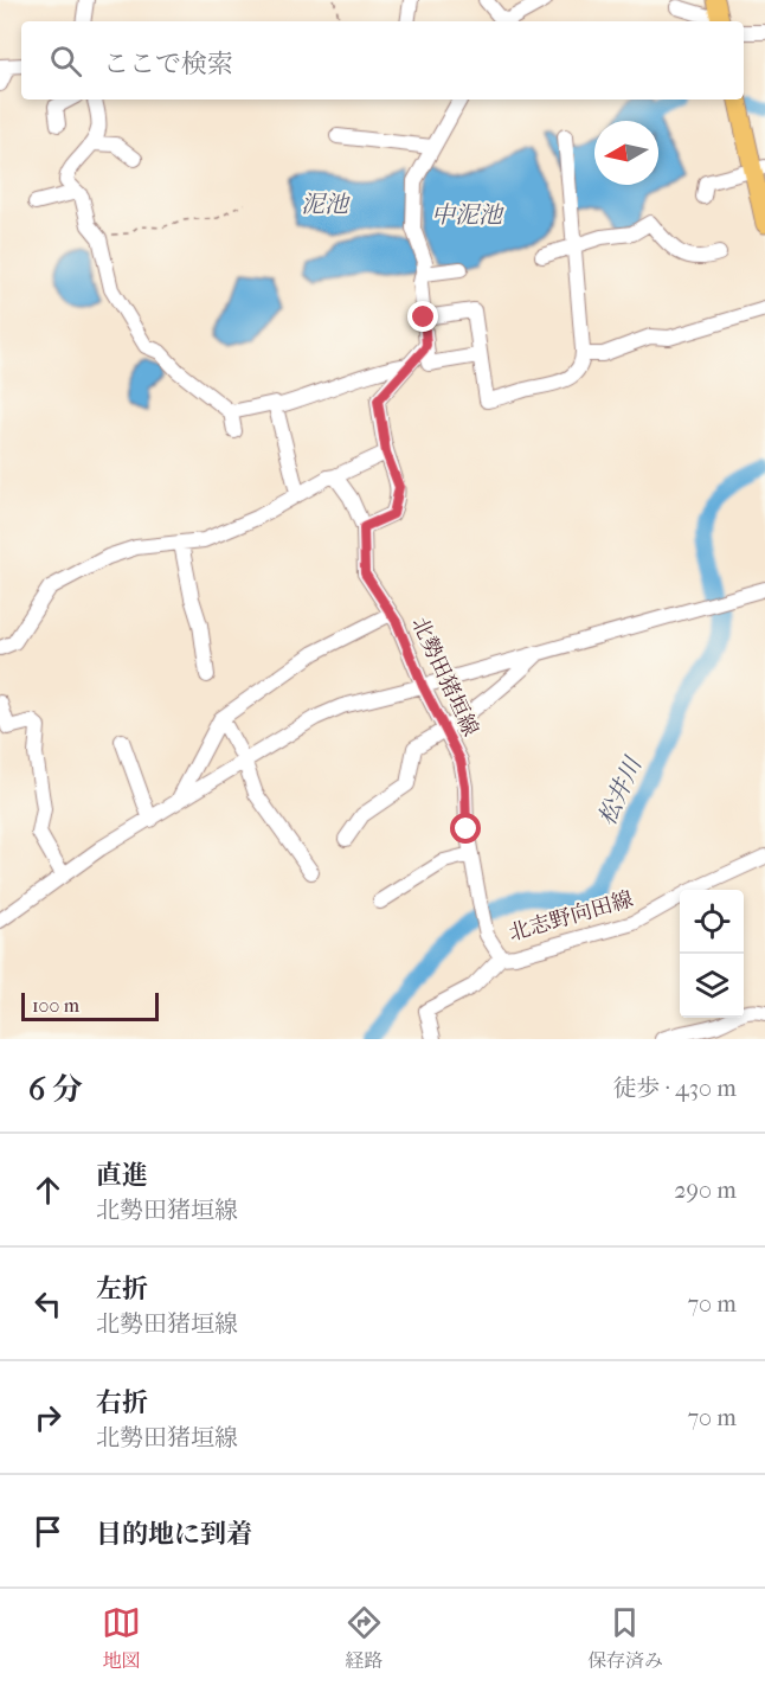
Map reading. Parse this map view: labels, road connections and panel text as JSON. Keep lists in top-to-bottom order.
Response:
{
  "streets": {
    "street": ["北勢田猪垣線", "北志野向田線"]
  },
  "crossings": [
    ["北勢田猪垣線", "北志野向田線"]
  ],
  "water": ["泥池", "中泥池", "松井川"],
  "scale_bar": "100 m",
  "north": "left",
  "page": {
    "search": "ここで検索",
    "scale": "100 m",
    "heading": ["6 分", "徒歩 · 430 m"],
    "list": [
      ["直進", "北勢田猪垣線", "290 m"],
      ["左折", "北勢田猪垣線", "70 m"],
      ["右折", "北勢田猪垣線", "70 m"],
      "目的地に到着"
    ],
    "nav": ["地図", "経路", "保存済み"]
  }
}
